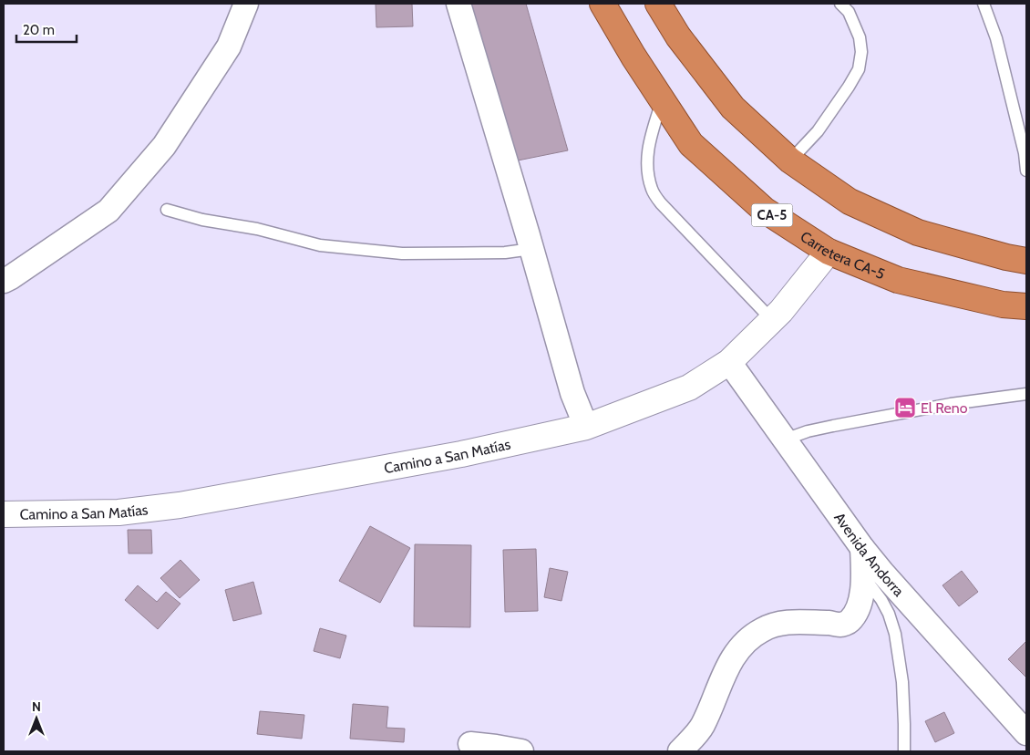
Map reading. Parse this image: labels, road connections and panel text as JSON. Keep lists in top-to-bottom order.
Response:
{
  "streets": {
    "highway": ["CA-5", "Carretera CA-5"],
    "street": ["Camino a San Matías", "Avenida Andorra"]
  },
  "crossings": [
    ["Carretera CA-5", "Camino a San Matías"],
    ["Camino a San Matías", "Avenida Andorra"]
  ],
  "places": {
    "hotel": ["El Reno"]
  },
  "scale_bar": "20 m",
  "north": "top"
}
